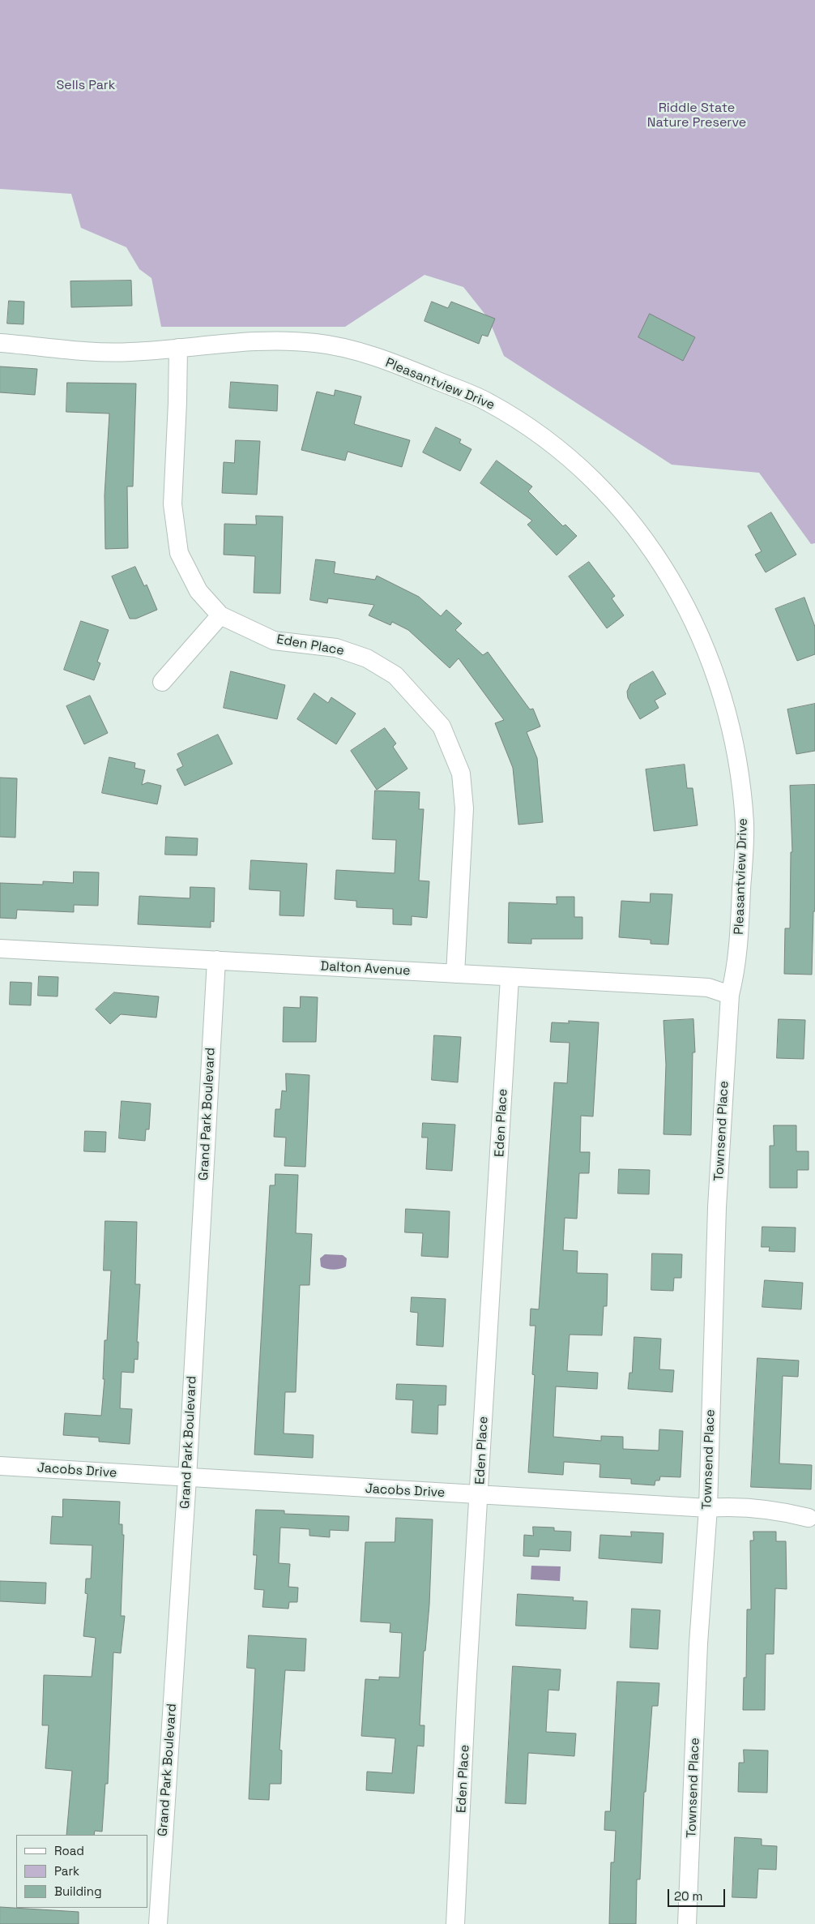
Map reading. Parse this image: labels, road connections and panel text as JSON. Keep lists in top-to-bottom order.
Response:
{
  "streets": {
    "street": [
      "Pleasantview Drive",
      "Eden Place",
      "Dalton Avenue",
      "Grand Park Boulevard",
      "Townsend Place",
      "Jacobs Drive"
    ]
  },
  "crossings": [
    ["Pleasantview Drive", "Eden Place"],
    ["Pleasantview Drive", "Dalton Avenue"],
    ["Pleasantview Drive", "Townsend Place"],
    ["Eden Place", "Dalton Avenue"],
    ["Eden Place", "Jacobs Drive"],
    ["Dalton Avenue", "Grand Park Boulevard"],
    ["Dalton Avenue", "Townsend Place"],
    ["Grand Park Boulevard", "Jacobs Drive"],
    ["Townsend Place", "Jacobs Drive"]
  ],
  "parks": ["Sells Park", "Riddle State Nature Preserve"],
  "legend": ["Road", "Park", "Building"],
  "scale_bar": "20 m"
}
